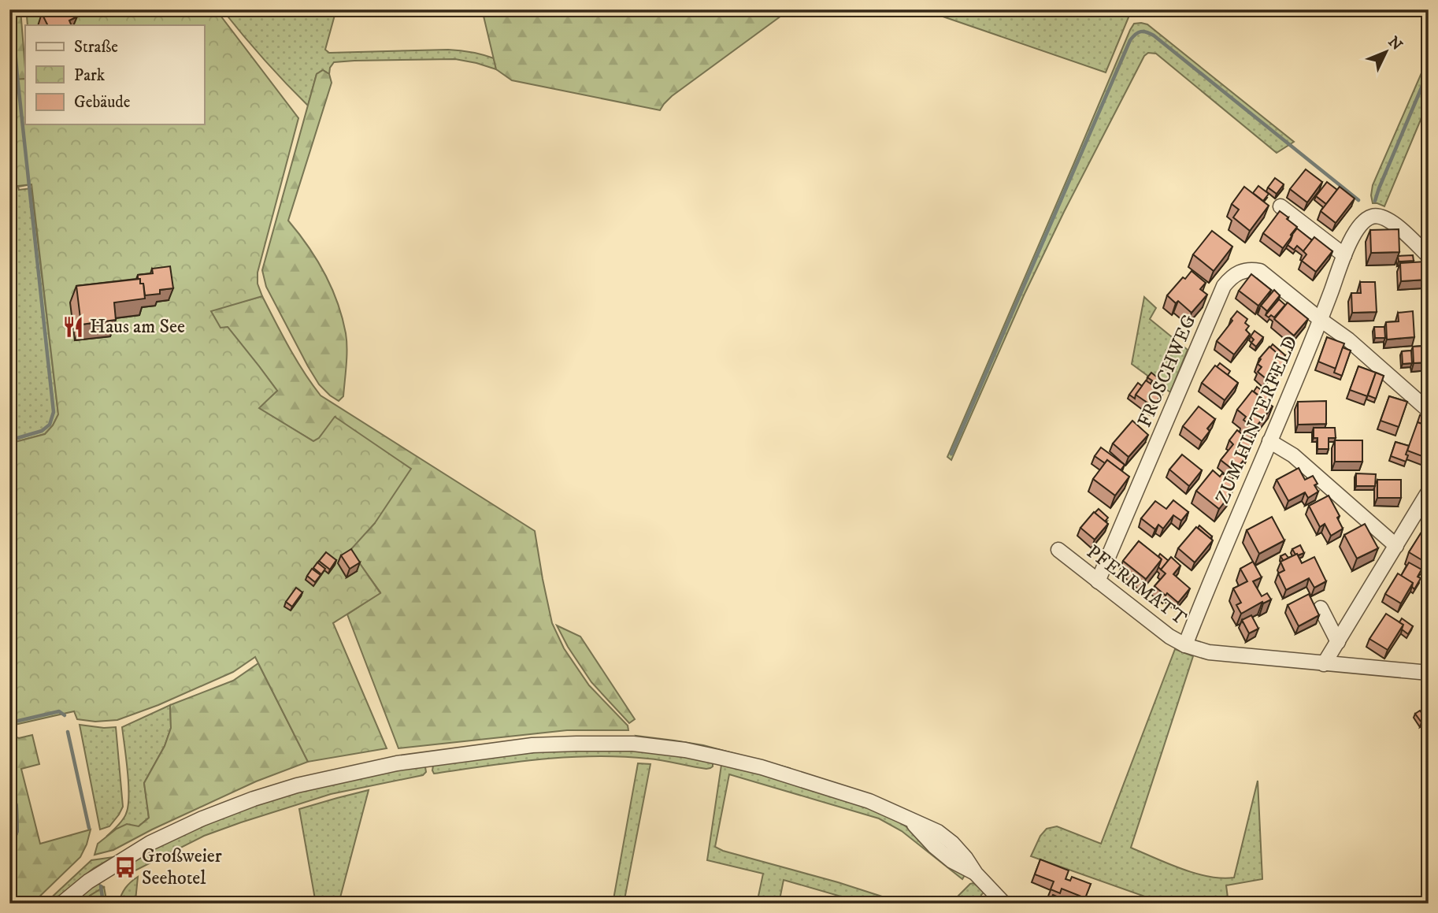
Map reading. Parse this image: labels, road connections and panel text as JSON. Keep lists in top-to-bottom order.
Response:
{
  "streets": {
    "street": ["FROSCHWEG", "ZUM HINTERFELD", "PFERRMATT"]
  },
  "crossings": [
    ["FROSCHWEG", "ZUM HINTERFELD"],
    ["FROSCHWEG", "PFERRMATT"],
    ["ZUM HINTERFELD", "PFERRMATT"]
  ],
  "places": {
    "restaurant": ["Haus am See"],
    "bus stop": ["Großweier Seehotel"]
  },
  "legend": ["Straße", "Park", "Gebäude"],
  "north": "top right"
}
